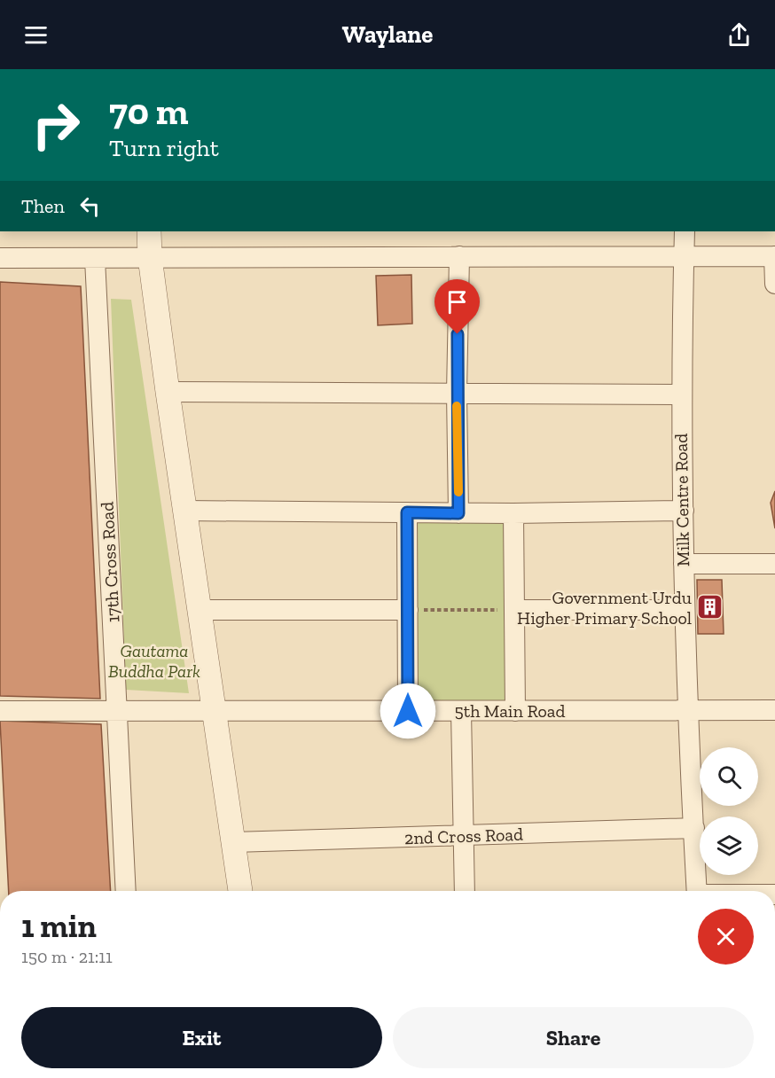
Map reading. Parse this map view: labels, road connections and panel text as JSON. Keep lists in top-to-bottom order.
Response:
{
  "streets": {
    "street": [
      "Milk Centre Road",
      "17th Cross Road",
      "5th Main Road",
      "2nd Cross Road"
    ]
  },
  "crossings": [
    ["Milk Centre Road", "5th Main Road"],
    ["Milk Centre Road", "2nd Cross Road"],
    ["17th Cross Road", "5th Main Road"]
  ],
  "parks": ["Gautama Buddha Park"],
  "places": {
    "building": ["Government Urdu Higher Primary School"]
  },
  "page": {
    "header": "Waylane",
    "turn": ["70 m", "Turn right"],
    "then": "Then",
    "heading": ["1 min", "150 m · 21:11"],
    "buttons": ["Exit", "Share"]
  }
}
